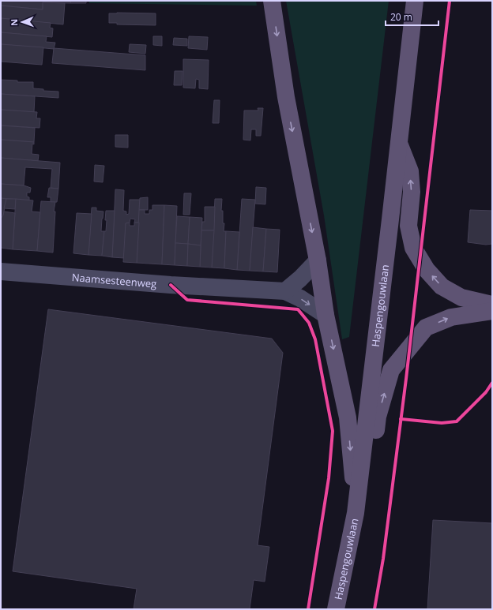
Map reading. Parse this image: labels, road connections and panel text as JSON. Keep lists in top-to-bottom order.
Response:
{
  "streets": {
    "main road": ["Haspengouwlaan"],
    "street": ["Naamsesteenweg"]
  },
  "scale_bar": "20 m",
  "north": "left"
}
